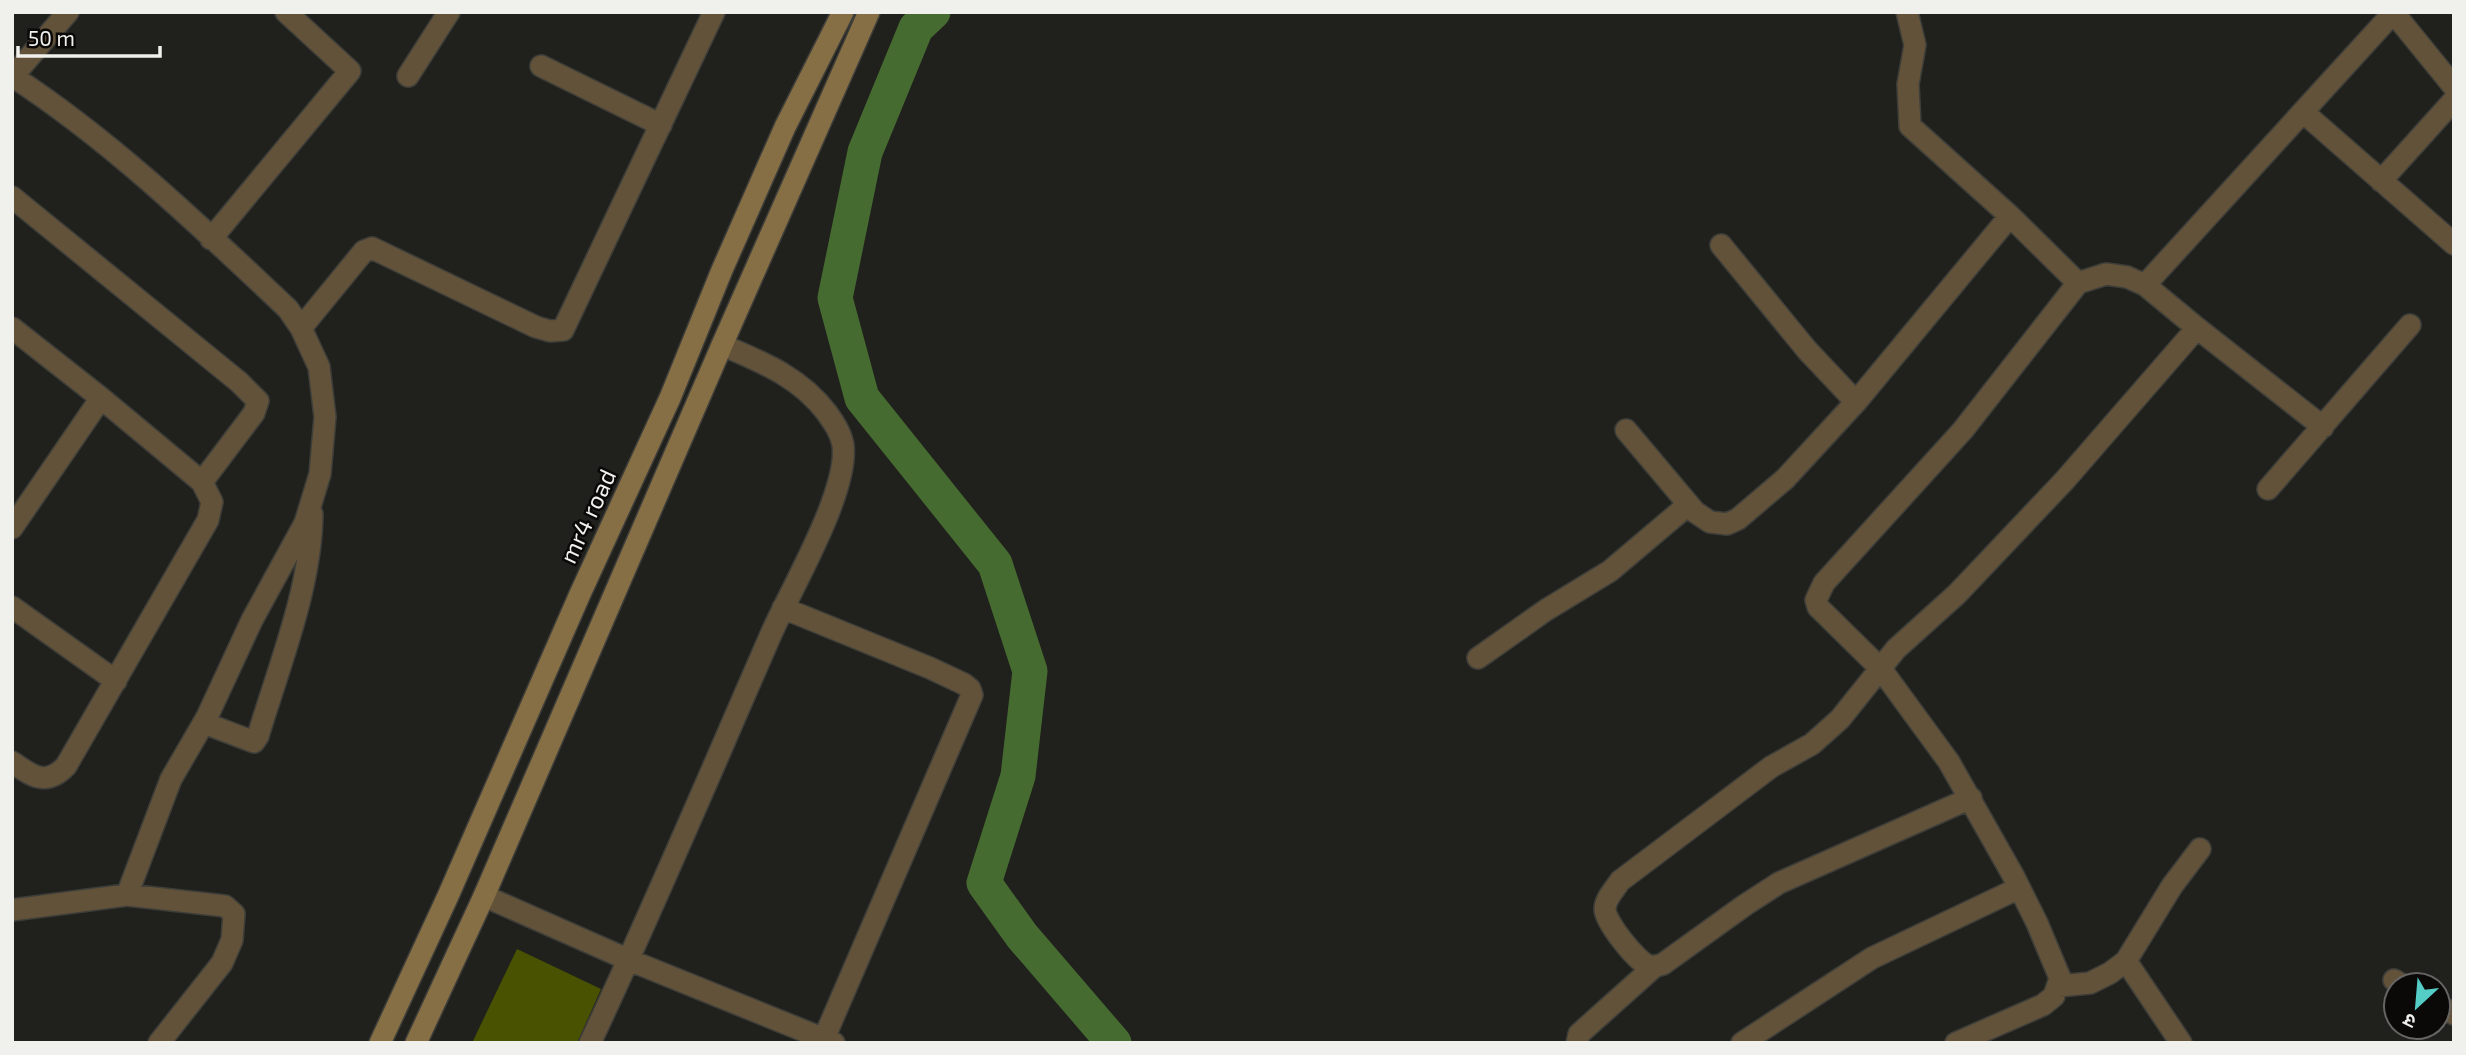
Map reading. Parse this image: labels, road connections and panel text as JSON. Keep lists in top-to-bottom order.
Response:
{
  "streets": {
    "street": ["mr4 road"]
  },
  "scale_bar": "50 m",
  "north": "bottom left"
}
